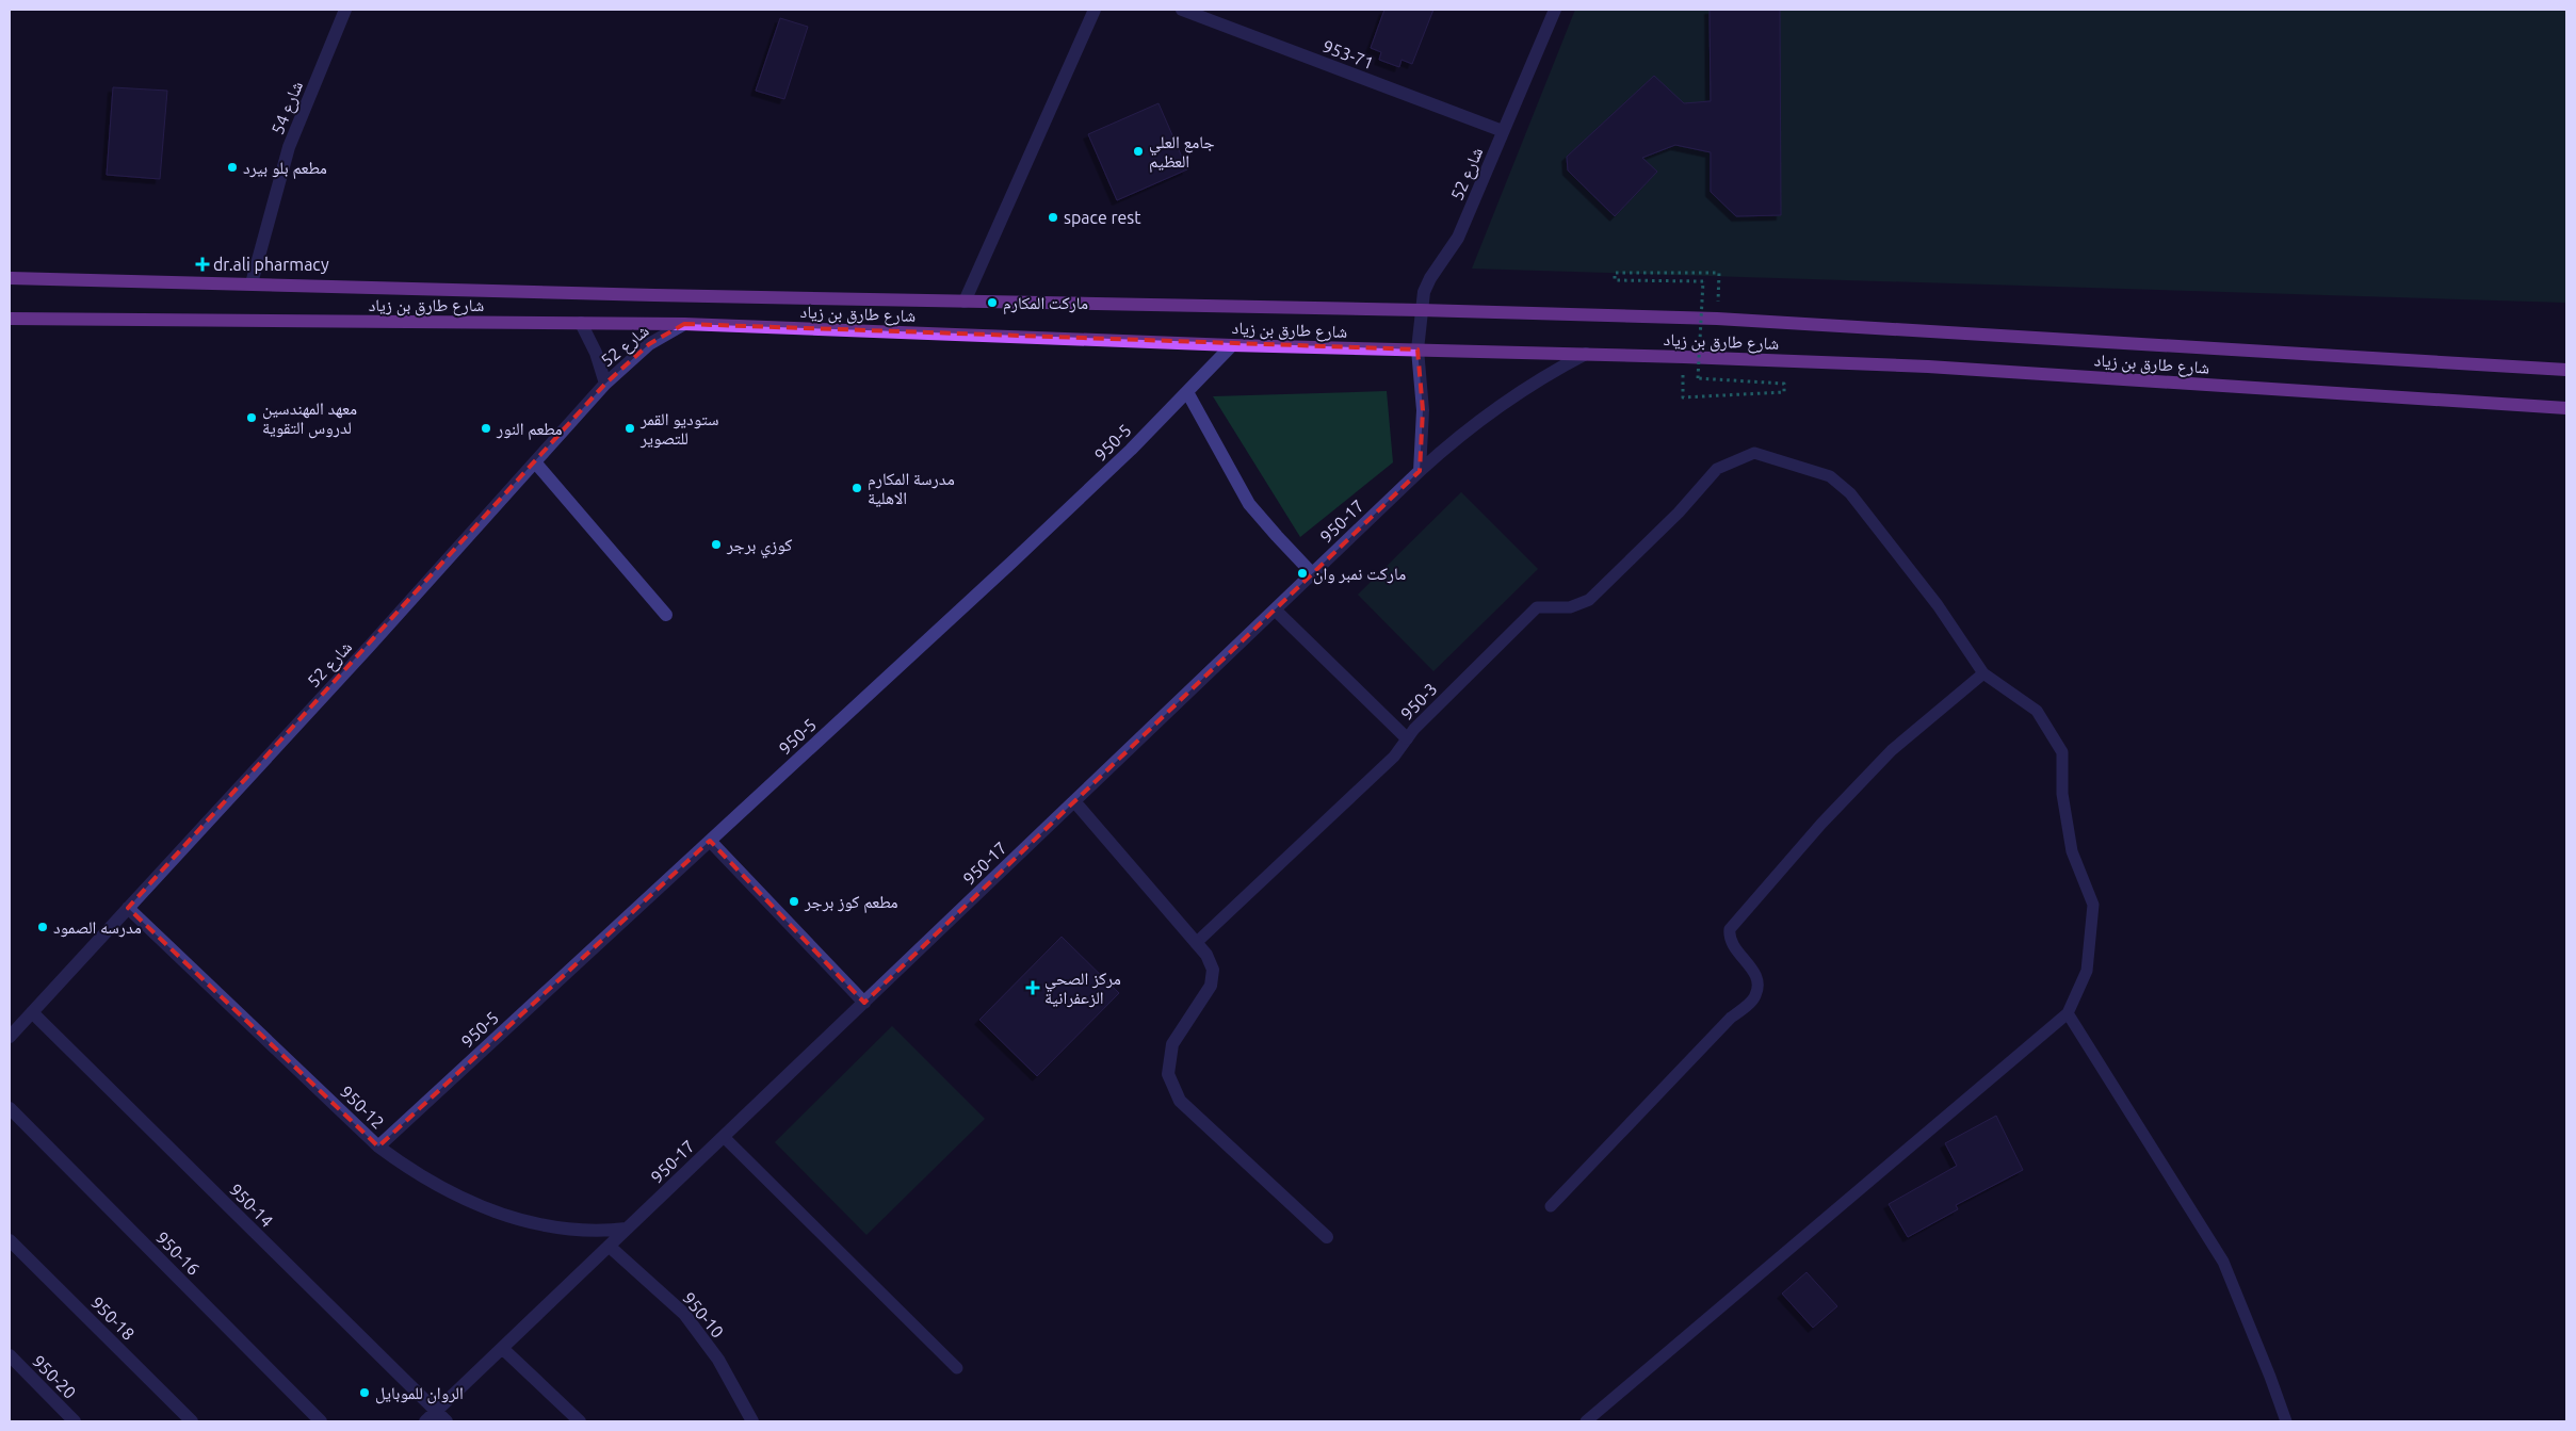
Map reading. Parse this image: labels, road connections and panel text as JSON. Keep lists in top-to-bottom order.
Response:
{
  "streets": {
    "main road": ["شارع طارق بن زياد"],
    "street": [
      "953-71",
      "شارع 54",
      "شارع 52",
      "950-5",
      "950-17",
      "950-12",
      "950-14",
      "950-16",
      "950-10",
      "950-18",
      "950-20"
    ],
    "lane": ["950-3"]
  },
  "crossings": [
    ["953-71", "شارع 52"],
    ["شارع 54", "شارع طارق بن زياد"],
    ["شارع 52", "شارع طارق بن زياد"],
    ["شارع 52", "950-17"],
    ["شارع 52", "950-12"],
    ["شارع 52", "950-14"],
    ["شارع طارق بن زياد", "950-5"],
    ["شارع طارق بن زياد", "950-17"],
    ["950-5", "950-12"],
    ["950-17", "950-12"],
    ["950-17", "950-14"],
    ["950-17", "950-10"]
  ],
  "places": {
    "other": [
      "جامع العلي العظيم",
      "مطعم بلو بيرد",
      "space rest",
      "ماركت المكارم",
      "معهد المهندسين لدروس التقوية",
      "مطعم النور",
      "ستوديو القمر للتصوير",
      "مدرسة المكارم الاهلية",
      "كوزي برجر",
      "ماركت نمبر وان",
      "مطعم كوز برجر",
      "مدرسه الصمود",
      "الروان للموبايل"
    ],
    "health": ["dr.ali pharmacy", "مركز الصحي الزعفرانية"]
  }
}
